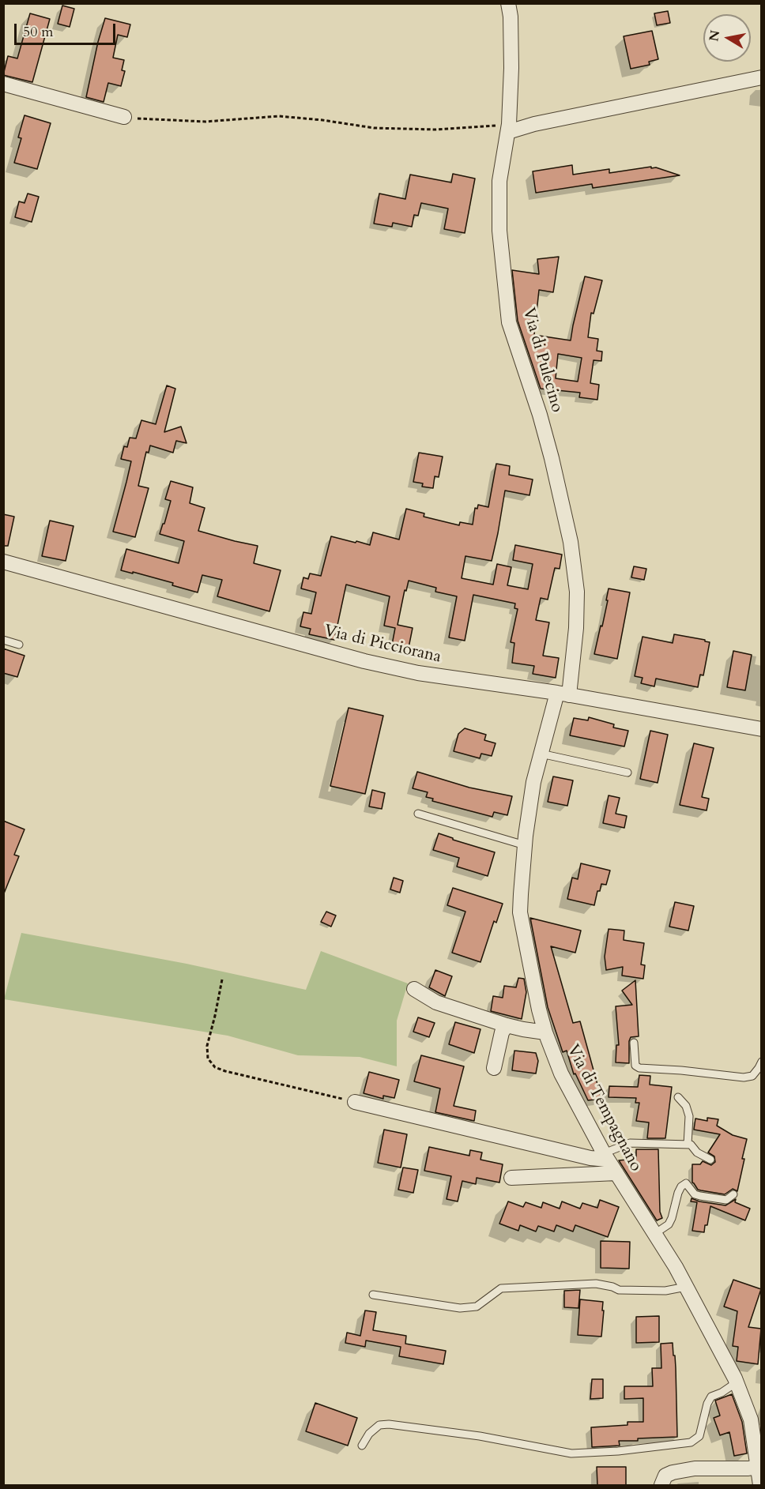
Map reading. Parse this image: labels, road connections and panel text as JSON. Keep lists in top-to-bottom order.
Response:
{
  "streets": {
    "street": ["Via di Pulecino", "Via di Picciorana", "Via di Tempagnano"]
  },
  "crossings": [
    ["Via di Pulecino", "Via di Picciorana"],
    ["Via di Pulecino", "Via di Tempagnano"],
    ["Via di Picciorana", "Via di Tempagnano"]
  ],
  "scale_bar": "50 m",
  "north": "left"
}
